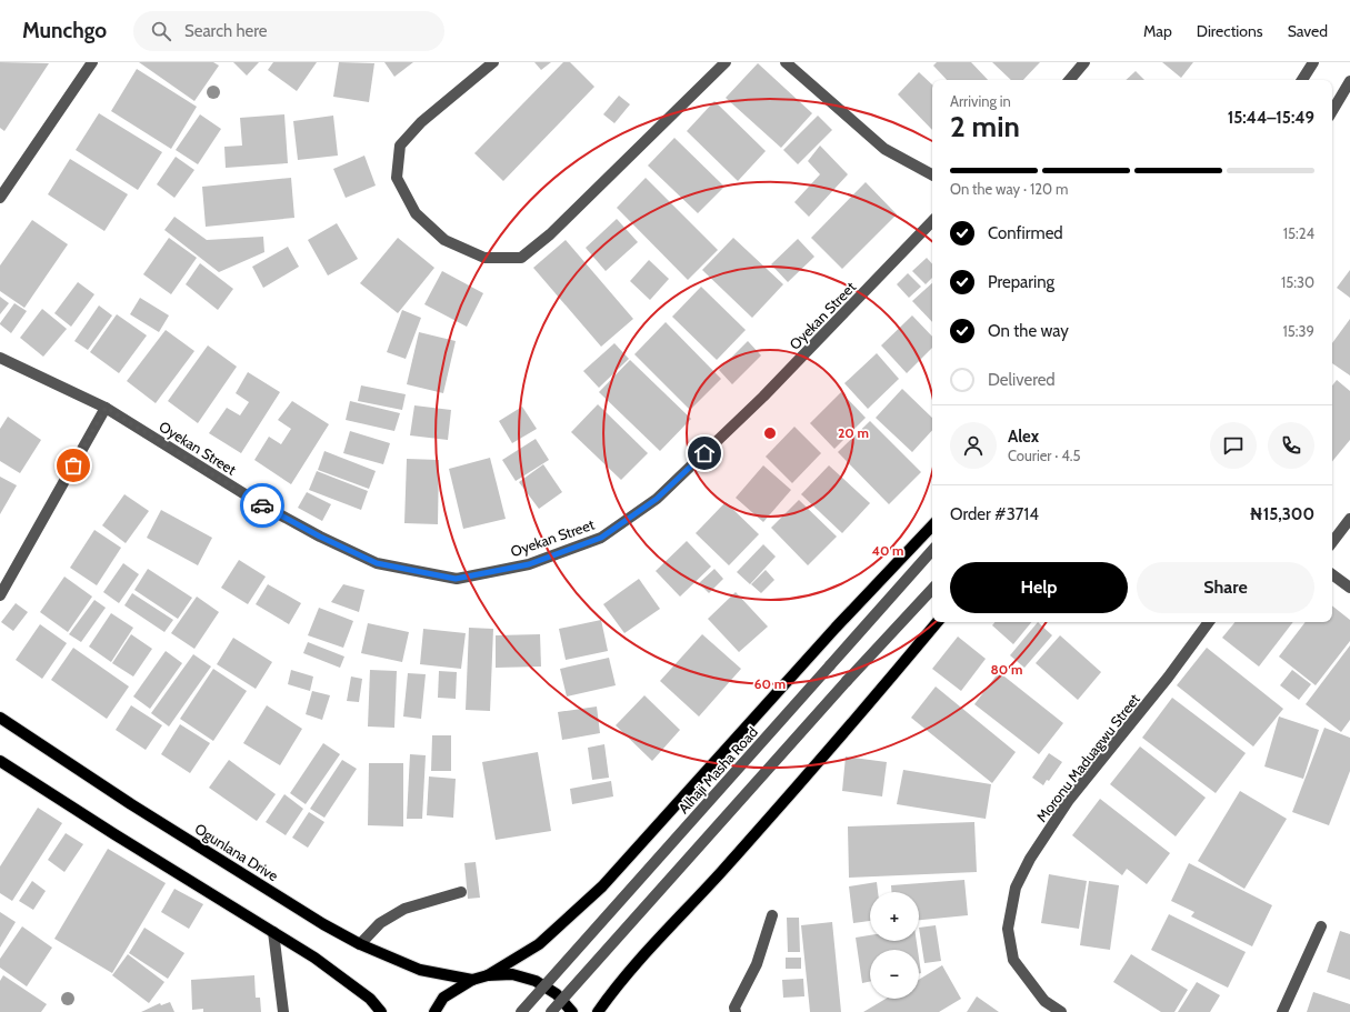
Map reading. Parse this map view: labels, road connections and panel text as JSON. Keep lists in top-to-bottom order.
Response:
{
  "streets": {
    "main road": ["Ogunlana Drive"],
    "street": ["Oyekan Street", "Moronu Maduagwu Street", "Alhaji Masha Road"]
  },
  "page": {
    "header": "Munchgo",
    "search": "Search here",
    "nav": ["Map", "Directions", "Saved"],
    "heading": ["2 min", "Arriving in", "15:44–15:49"],
    "panel": [
      "Alex",
      "Courier · 4.5",
      "Order #3714",
      "₦15,300"
    ],
    "bar": "On the way · 120 m",
    "list": [
      ["Confirmed", "15:24"],
      ["Preparing", "15:30"],
      ["On the way", "15:39"],
      "Delivered"
    ],
    "buttons": ["Help", "Share"],
    "map_buttons": ["+", "−"]
  },
  "rings": [
    "20 m",
    "40 m",
    "80 m",
    "60 m"
  ]
}
